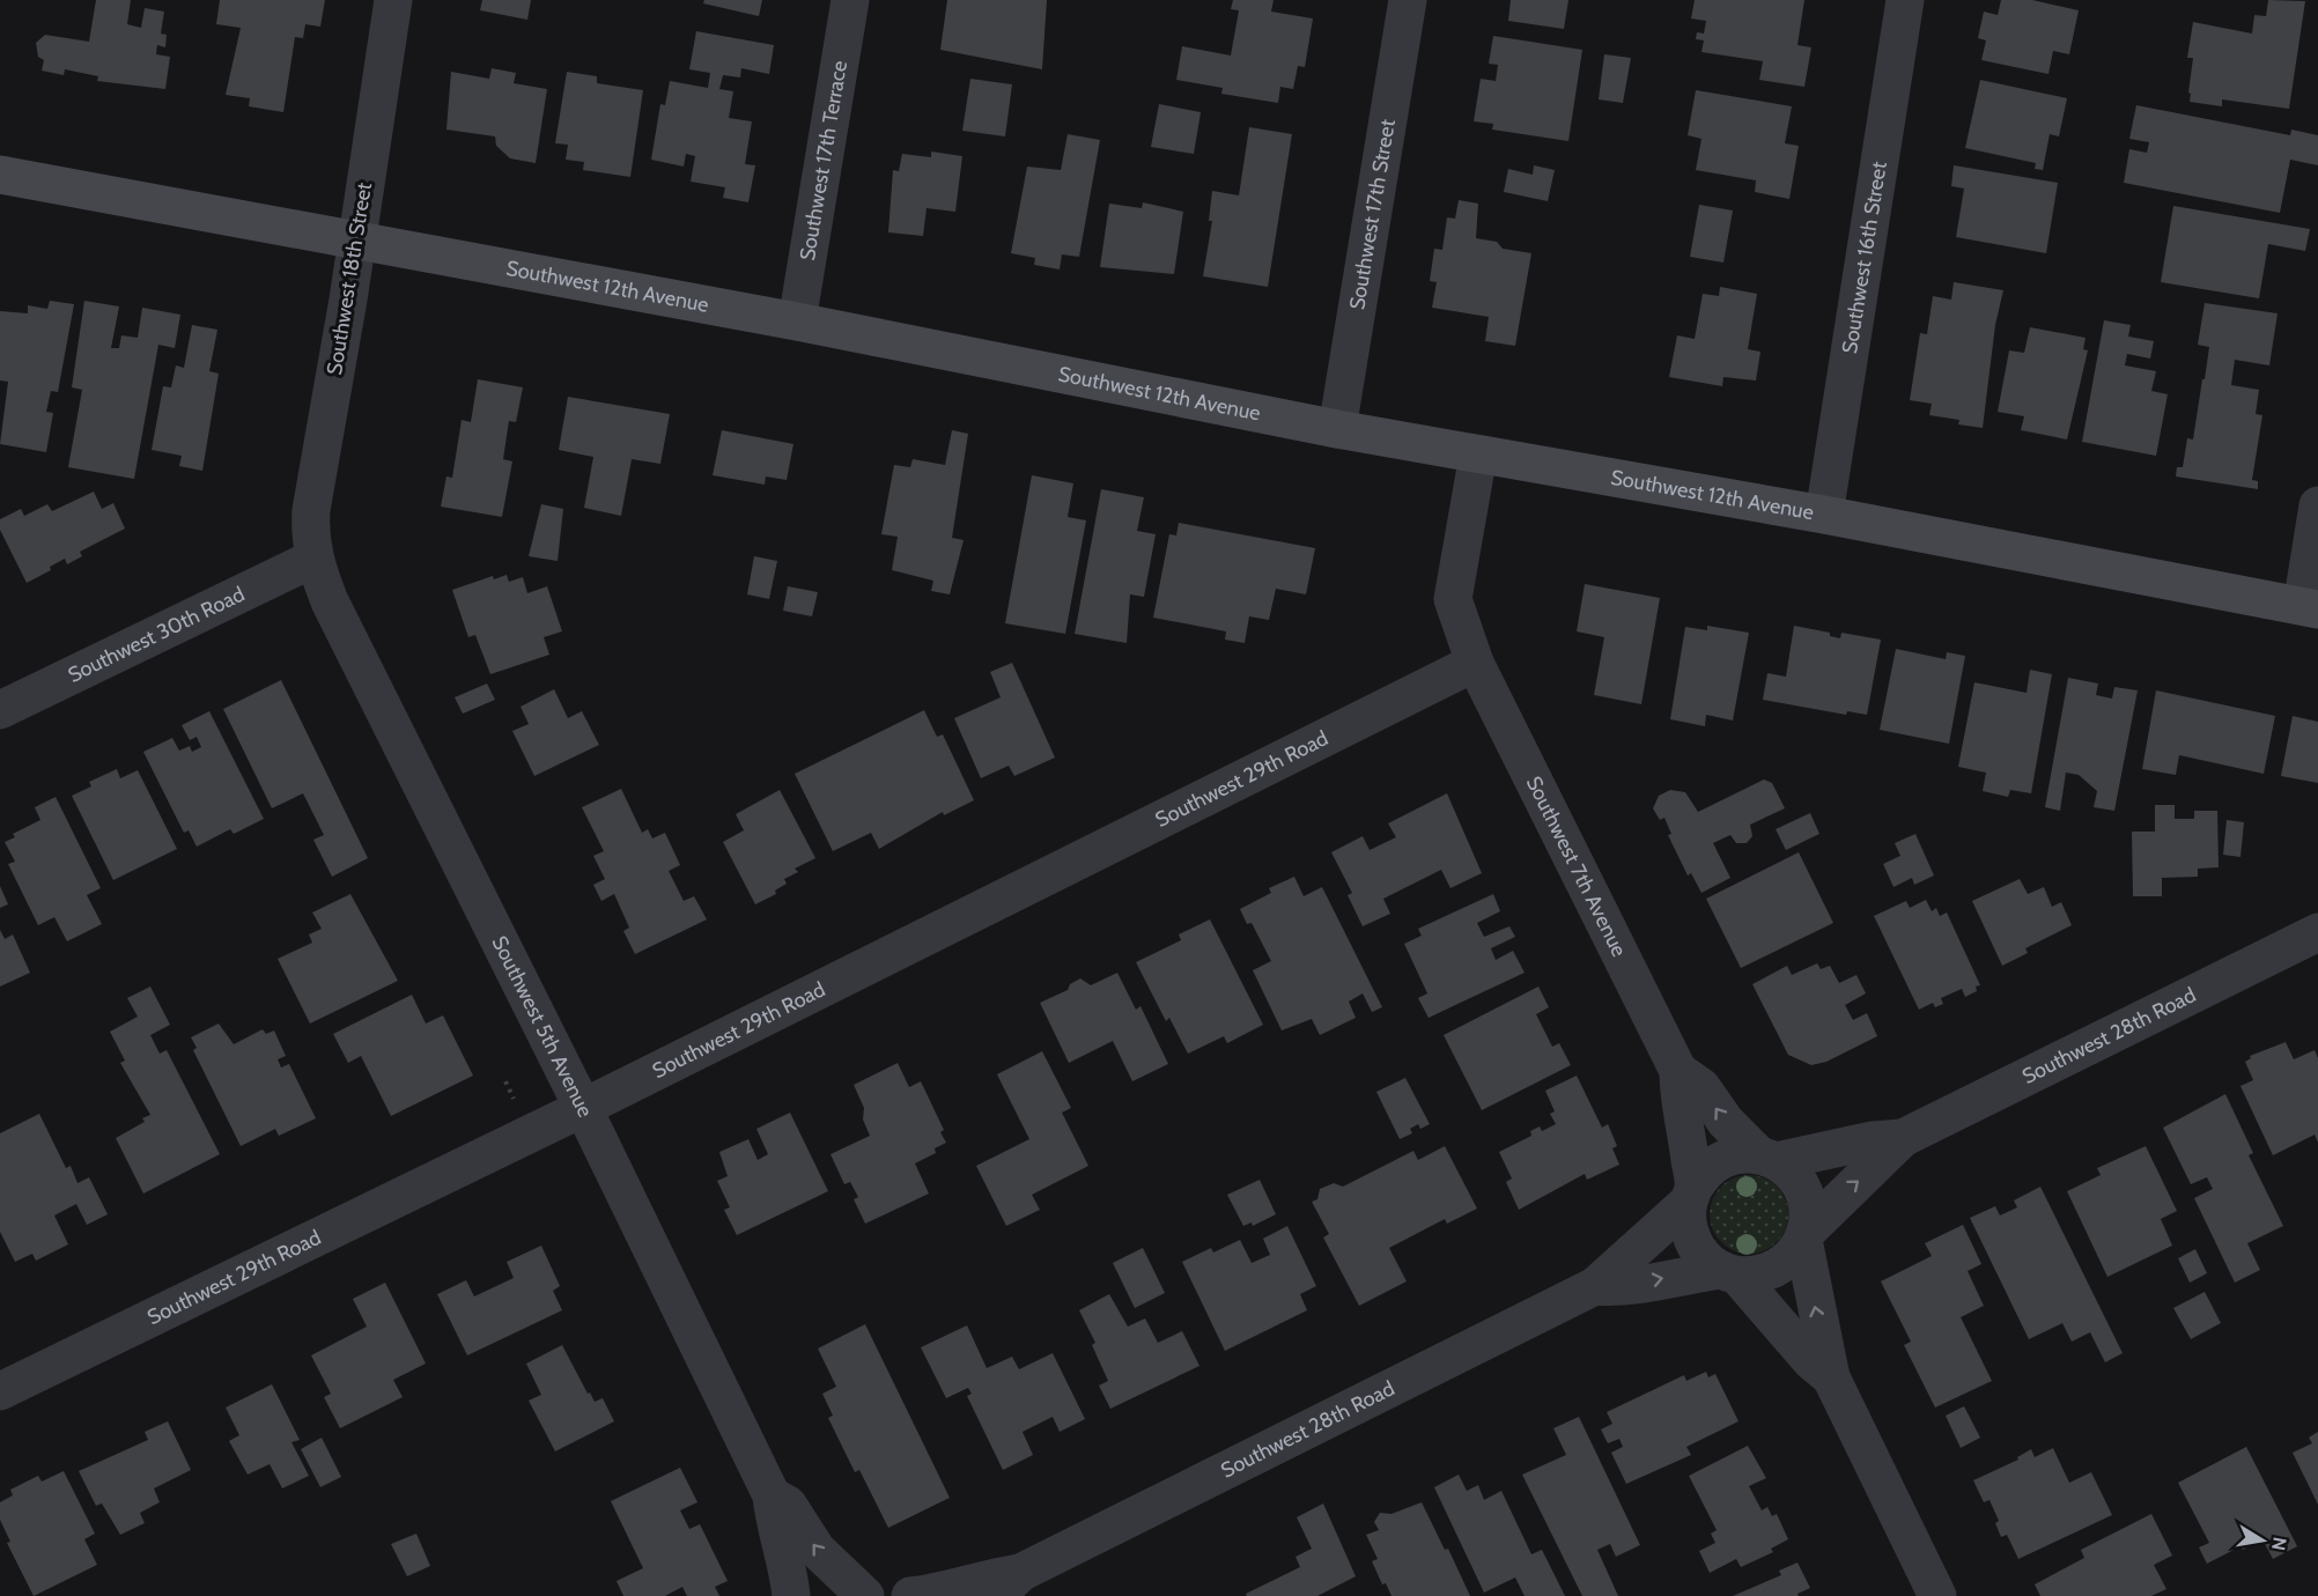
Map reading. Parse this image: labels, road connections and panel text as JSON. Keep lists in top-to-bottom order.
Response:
{
  "streets": {
    "main road": ["Southwest 12th Avenue"],
    "street": [
      "Southwest 17th Terrace",
      "Southwest 17th Street",
      "Southwest 16th Street",
      "Southwest 18th Street",
      "Southwest 30th Road",
      "Southwest 29th Road",
      "Southwest 7th Avenue",
      "Southwest 5th Avenue",
      "Southwest 28th Road"
    ]
  },
  "crossings": [
    ["Southwest 17th Terrace", "Southwest 12th Avenue"],
    ["Southwest 17th Street", "Southwest 12th Avenue"],
    ["Southwest 16th Street", "Southwest 12th Avenue"],
    ["Southwest 18th Street", "Southwest 12th Avenue"],
    ["Southwest 18th Street", "Southwest 30th Road"],
    ["Southwest 18th Street", "Southwest 5th Avenue"],
    ["Southwest 30th Road", "Southwest 5th Avenue"],
    ["Southwest 29th Road", "Southwest 7th Avenue"],
    ["Southwest 29th Road", "Southwest 5th Avenue"],
    ["Southwest 7th Avenue", "Southwest 28th Road"]
  ],
  "north": "right"
}
